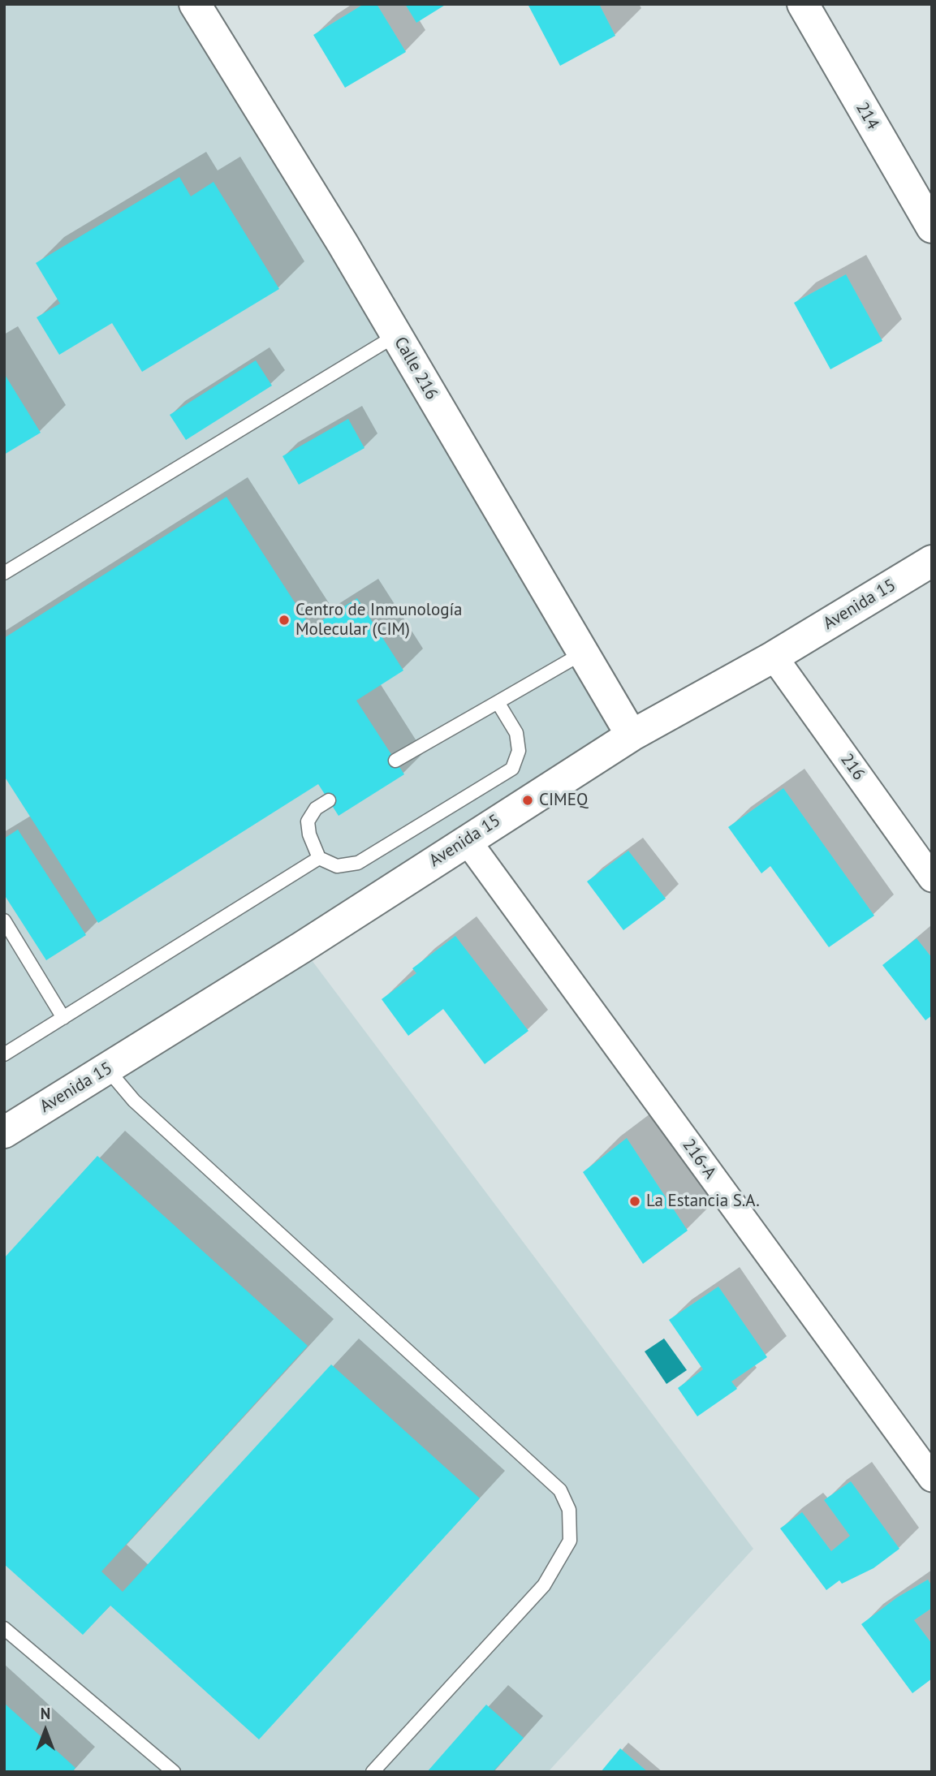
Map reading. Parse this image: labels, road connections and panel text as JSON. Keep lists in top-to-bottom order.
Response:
{
  "streets": {
    "street": [
      "214",
      "Calle 216",
      "Avenida 15",
      "216",
      "216-A"
    ]
  },
  "crossings": [
    ["Calle 216", "Avenida 15"],
    ["Avenida 15", "216"],
    ["Avenida 15", "216-A"]
  ],
  "places": ["Centro de Inmunología Molecular (CIM)", "CIMEQ", "La Estancia S.A."],
  "north": "top"
}
